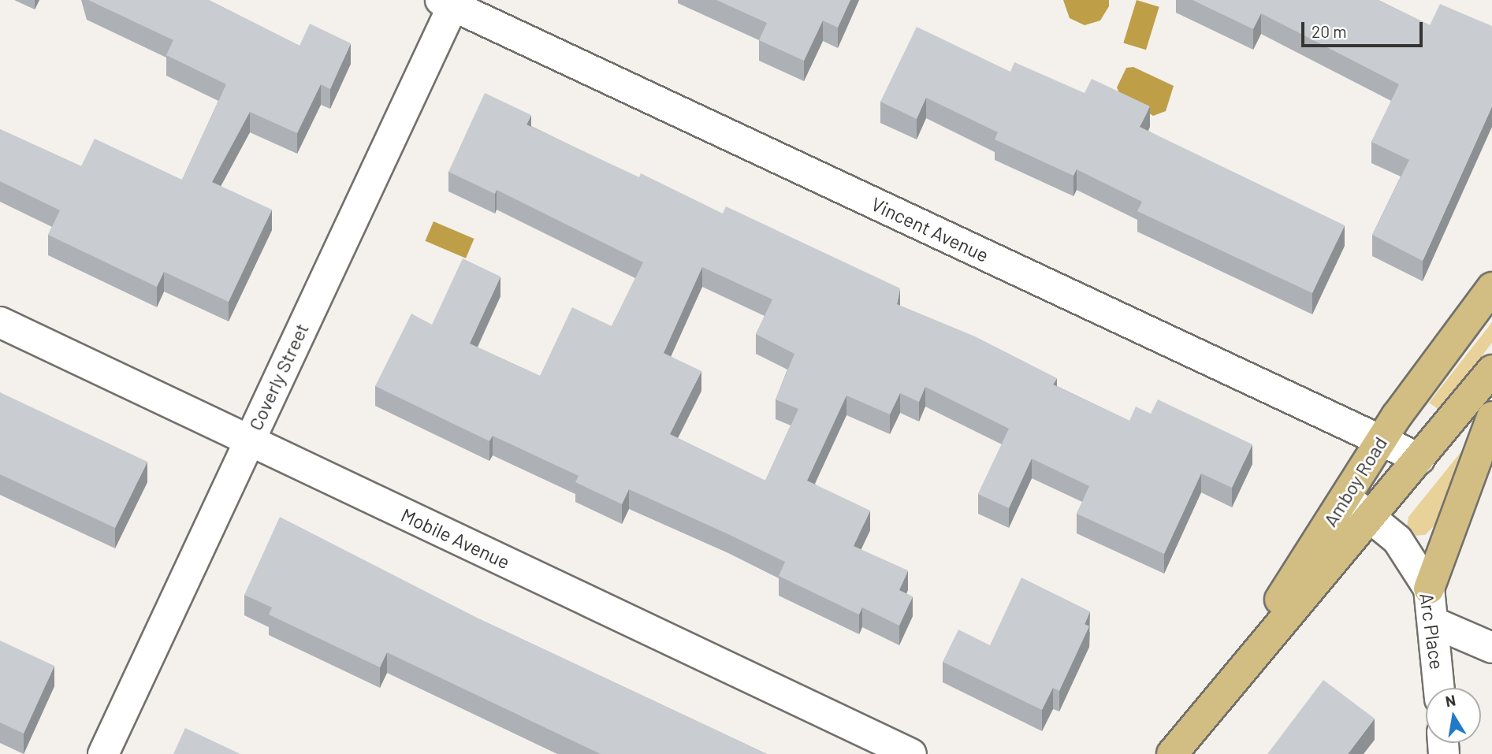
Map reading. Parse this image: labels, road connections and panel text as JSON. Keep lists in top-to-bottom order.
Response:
{
  "streets": {
    "main road": ["Amboy Road"],
    "street": [
      "Vincent Avenue",
      "Coverly Street",
      "Mobile Avenue",
      "Arc Place"
    ]
  },
  "crossings": [
    ["Vincent Avenue", "Coverly Street"],
    ["Vincent Avenue", "Amboy Road"],
    ["Coverly Street", "Mobile Avenue"],
    ["Amboy Road", "Arc Place"]
  ],
  "scale_bar": "20 m",
  "north": "top"
}
